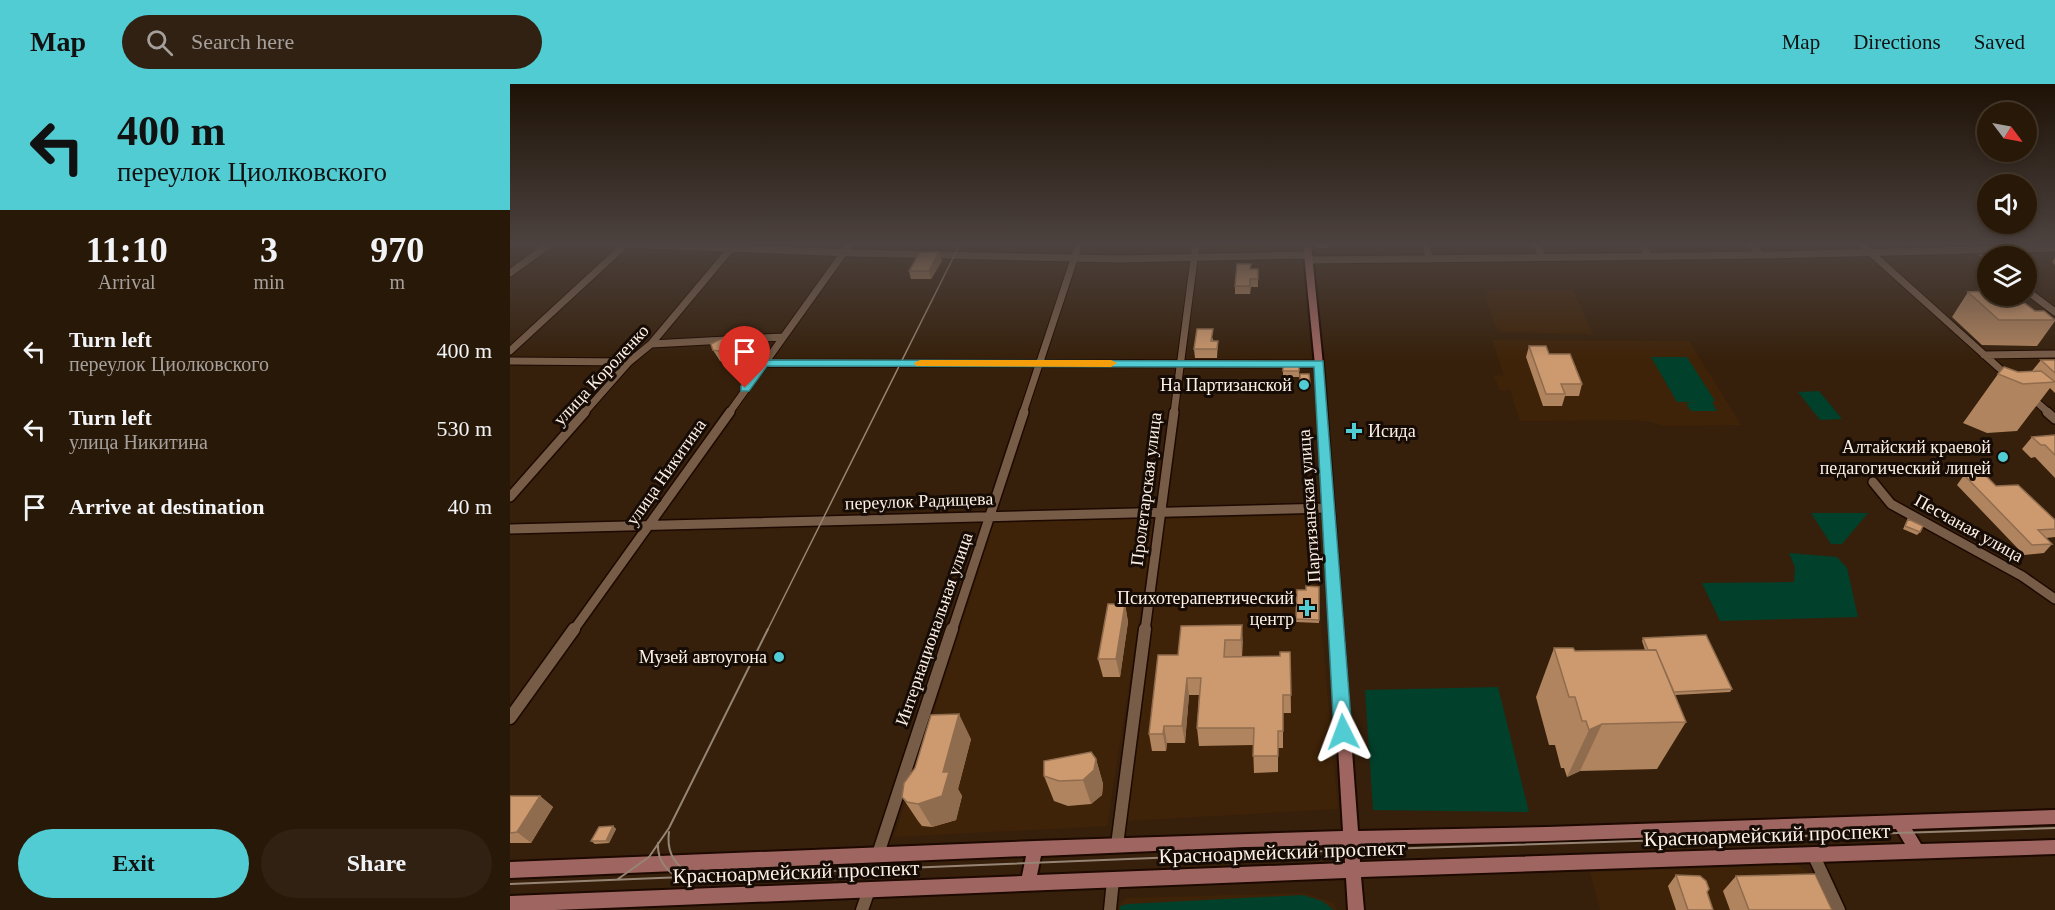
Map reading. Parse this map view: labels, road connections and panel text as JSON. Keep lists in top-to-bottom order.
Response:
{
  "streets": {
    "main road": ["Партизанская улица", "Красноармейский проспект"],
    "street": [
      "улица Короленко",
      "улица Никитина",
      "Пролетарская улица",
      "переулок Радищева",
      "Песчаная улица",
      "Интернациональная улица"
    ]
  },
  "crossings": [
    ["улица Никитина", "переулок Радищева"],
    ["Пролетарская улица", "переулок Радищева"],
    ["Пролетарская улица", "Красноармейский проспект"],
    ["переулок Радищева", "Партизанская улица"],
    ["переулок Радищева", "Интернациональная улица"],
    ["Партизанская улица", "Красноармейский проспект"],
    ["Интернациональная улица", "Красноармейский проспект"]
  ],
  "places": {
    "other": ["На Партизанской", "Алтайский краевой педагогический лицей", "Музей автоугона"],
    "health": ["Исида", "Психотерапевтический центр"]
  },
  "north": "bottom right",
  "page": {
    "header": "Map",
    "search": "Search here",
    "nav": ["Map", "Directions", "Saved"],
    "turn": ["400 m", "переулок Циолковского"],
    "eta": [
      "11:10",
      "Arrival",
      "3",
      "min",
      "970",
      "m"
    ],
    "list": [
      {
        "name": "Turn left",
        "note": "переулок Циолковского",
        "value": "400 m"
      },
      {
        "name": "Turn left",
        "note": "улица Никитина",
        "value": "530 m"
      },
      {
        "name": "Arrive at destination",
        "value": "40 m"
      }
    ],
    "buttons": ["Exit", "Share"]
  }
}
